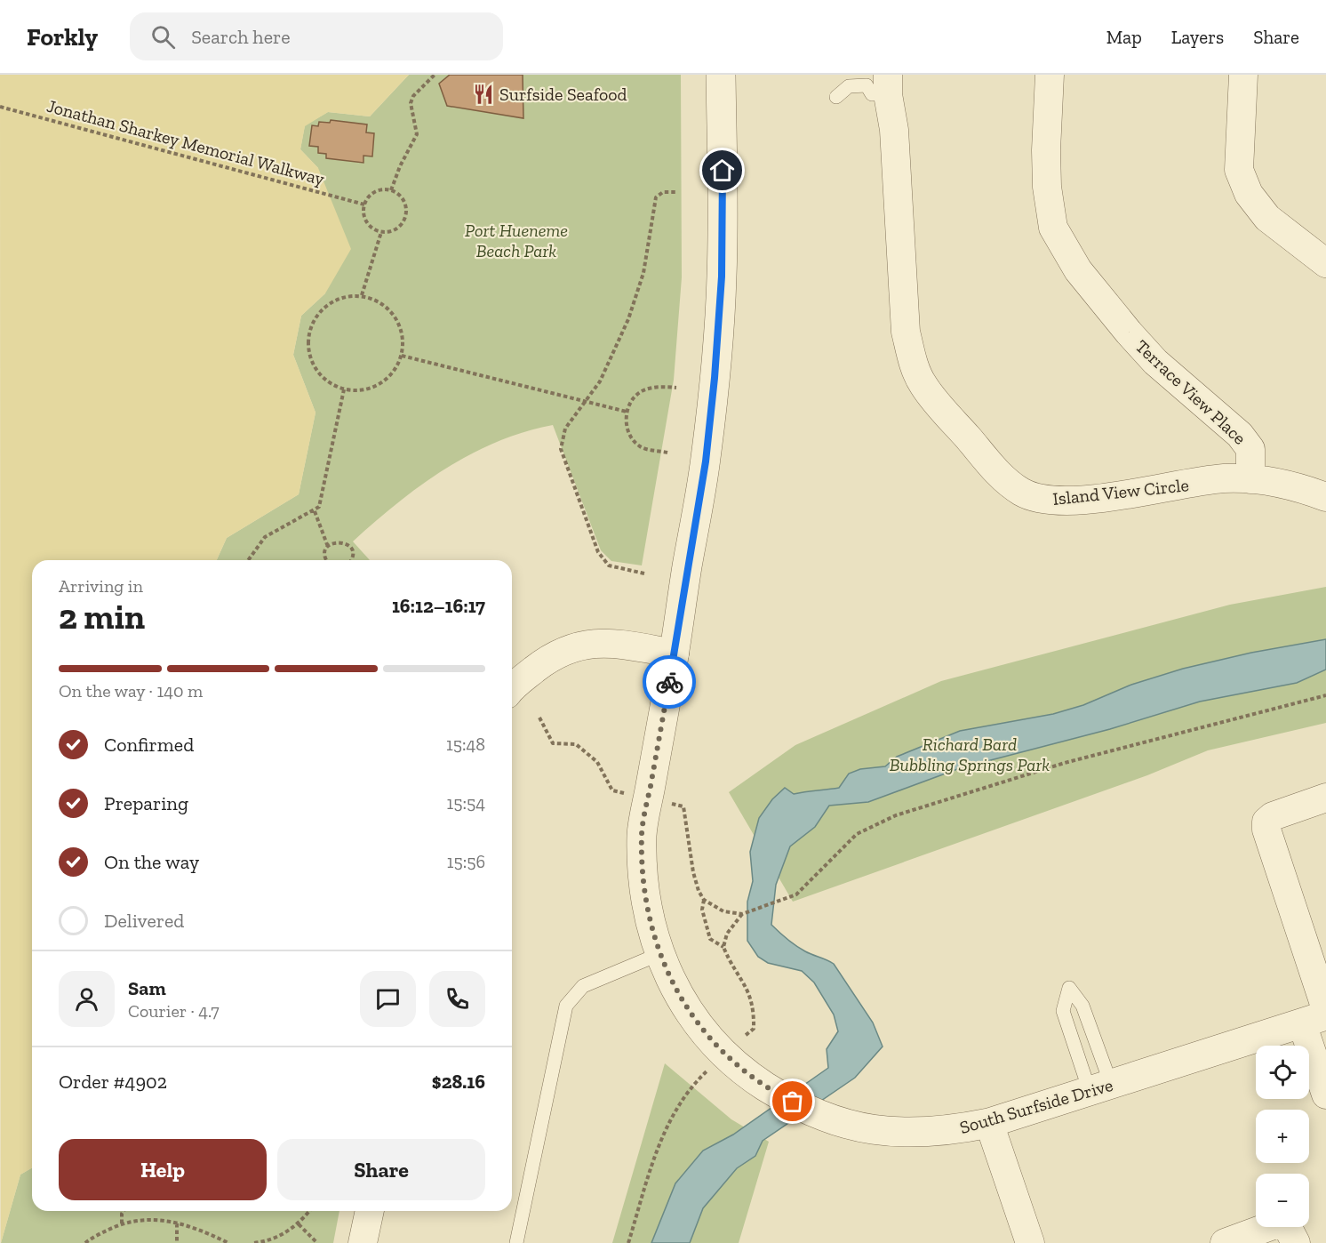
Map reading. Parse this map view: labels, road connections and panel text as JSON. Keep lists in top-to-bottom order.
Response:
{
  "streets": {
    "street": ["Terrace View Place", "Island View Circle", "South Surfside Drive"],
    "path": ["Jonathan Sharkey Memorial Walkway"]
  },
  "crossings": [
    ["Terrace View Place", "Island View Circle"]
  ],
  "parks": ["Port Hueneme Beach Park", "Richard Bard Bubbling Springs Park"],
  "places": {
    "restaurant": ["Surfside Seafood"]
  },
  "page": {
    "header": "Forkly",
    "search": "Search here",
    "nav": ["Map", "Layers", "Share"],
    "heading": ["2 min", "Arriving in", "16:12–16:17"],
    "panel": [
      "Sam",
      "Courier · 4.7",
      "Order #4902",
      "$28.16"
    ],
    "bar": "On the way · 140 m",
    "list": [
      ["Confirmed", "15:48"],
      ["Preparing", "15:54"],
      ["On the way", "15:56"],
      "Delivered"
    ],
    "map_buttons": ["+", "−"],
    "buttons": ["Help", "Share"]
  }
}
